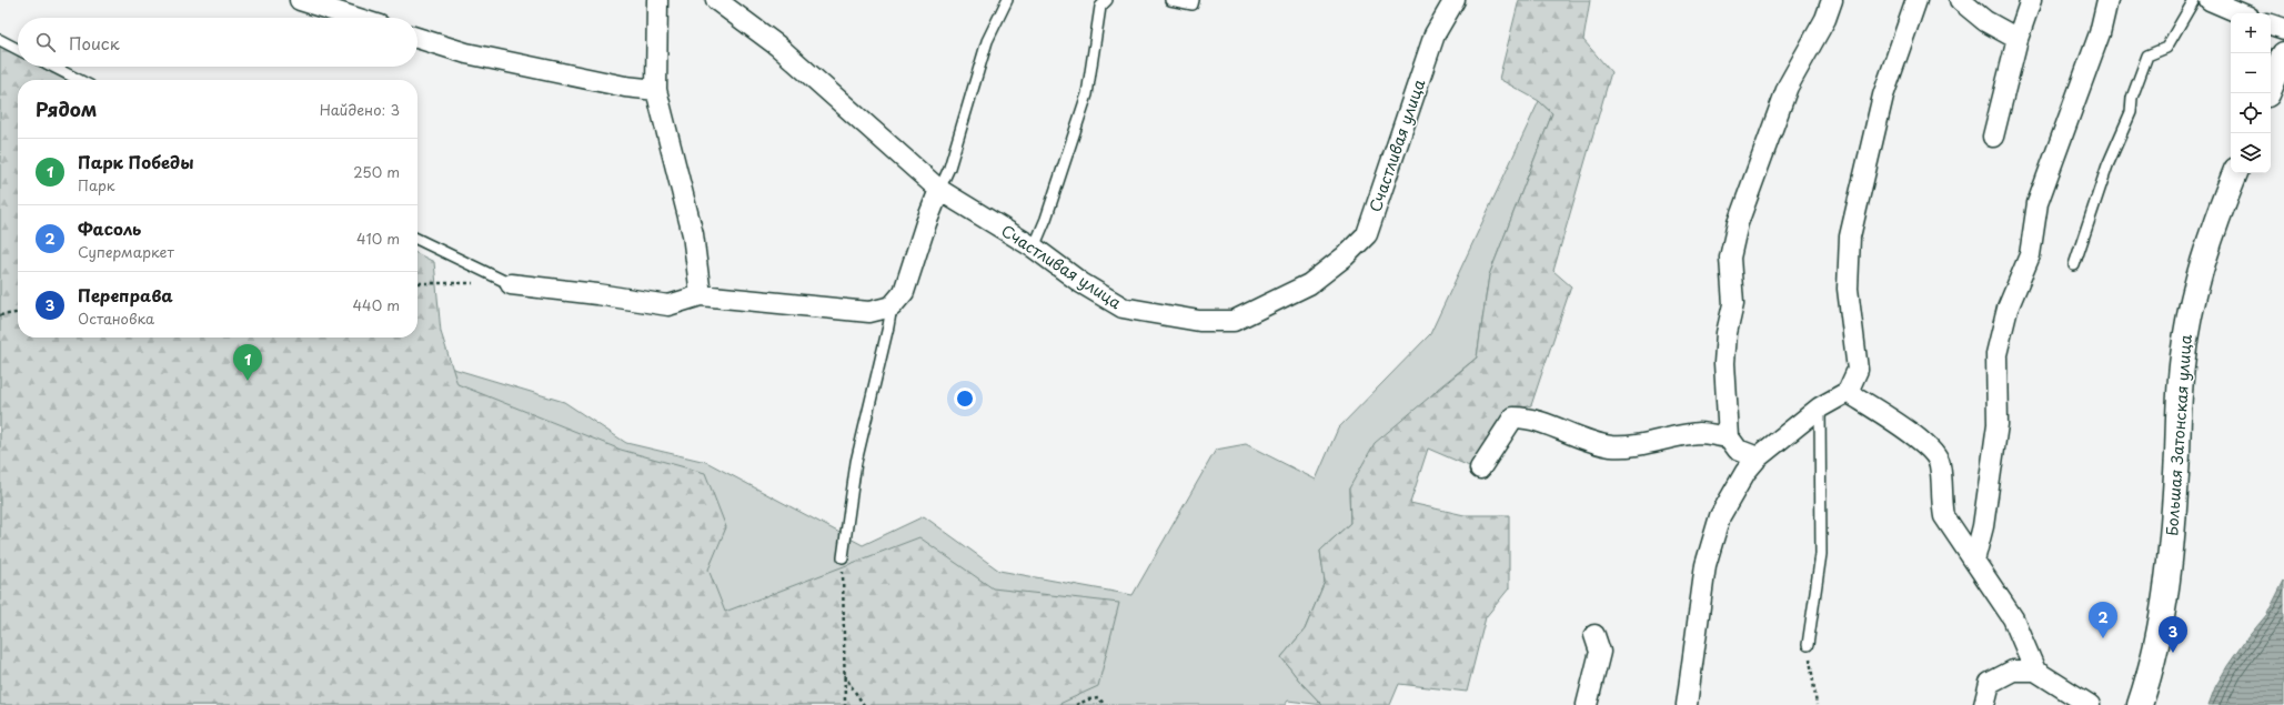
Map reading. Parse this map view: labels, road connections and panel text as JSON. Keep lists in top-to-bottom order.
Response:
{
  "streets": {
    "street": ["Счастливая улица", "Большая Затонская улица"]
  },
  "page": {
    "map_buttons": ["+", "−"],
    "search": "Поиск",
    "heading": ["Рядом", "Найдено: 3"],
    "list": [
      {
        "mark": "1",
        "name": "Парк Победы",
        "note": "Парк",
        "value": "250 m"
      },
      {
        "mark": "2",
        "name": "Фасоль",
        "note": "Супермаркет",
        "value": "410 m"
      },
      {
        "mark": "3",
        "name": "Переправа",
        "note": "Остановка",
        "value": "440 m"
      }
    ],
    "pins": ["1", "2", "3"]
  }
}
